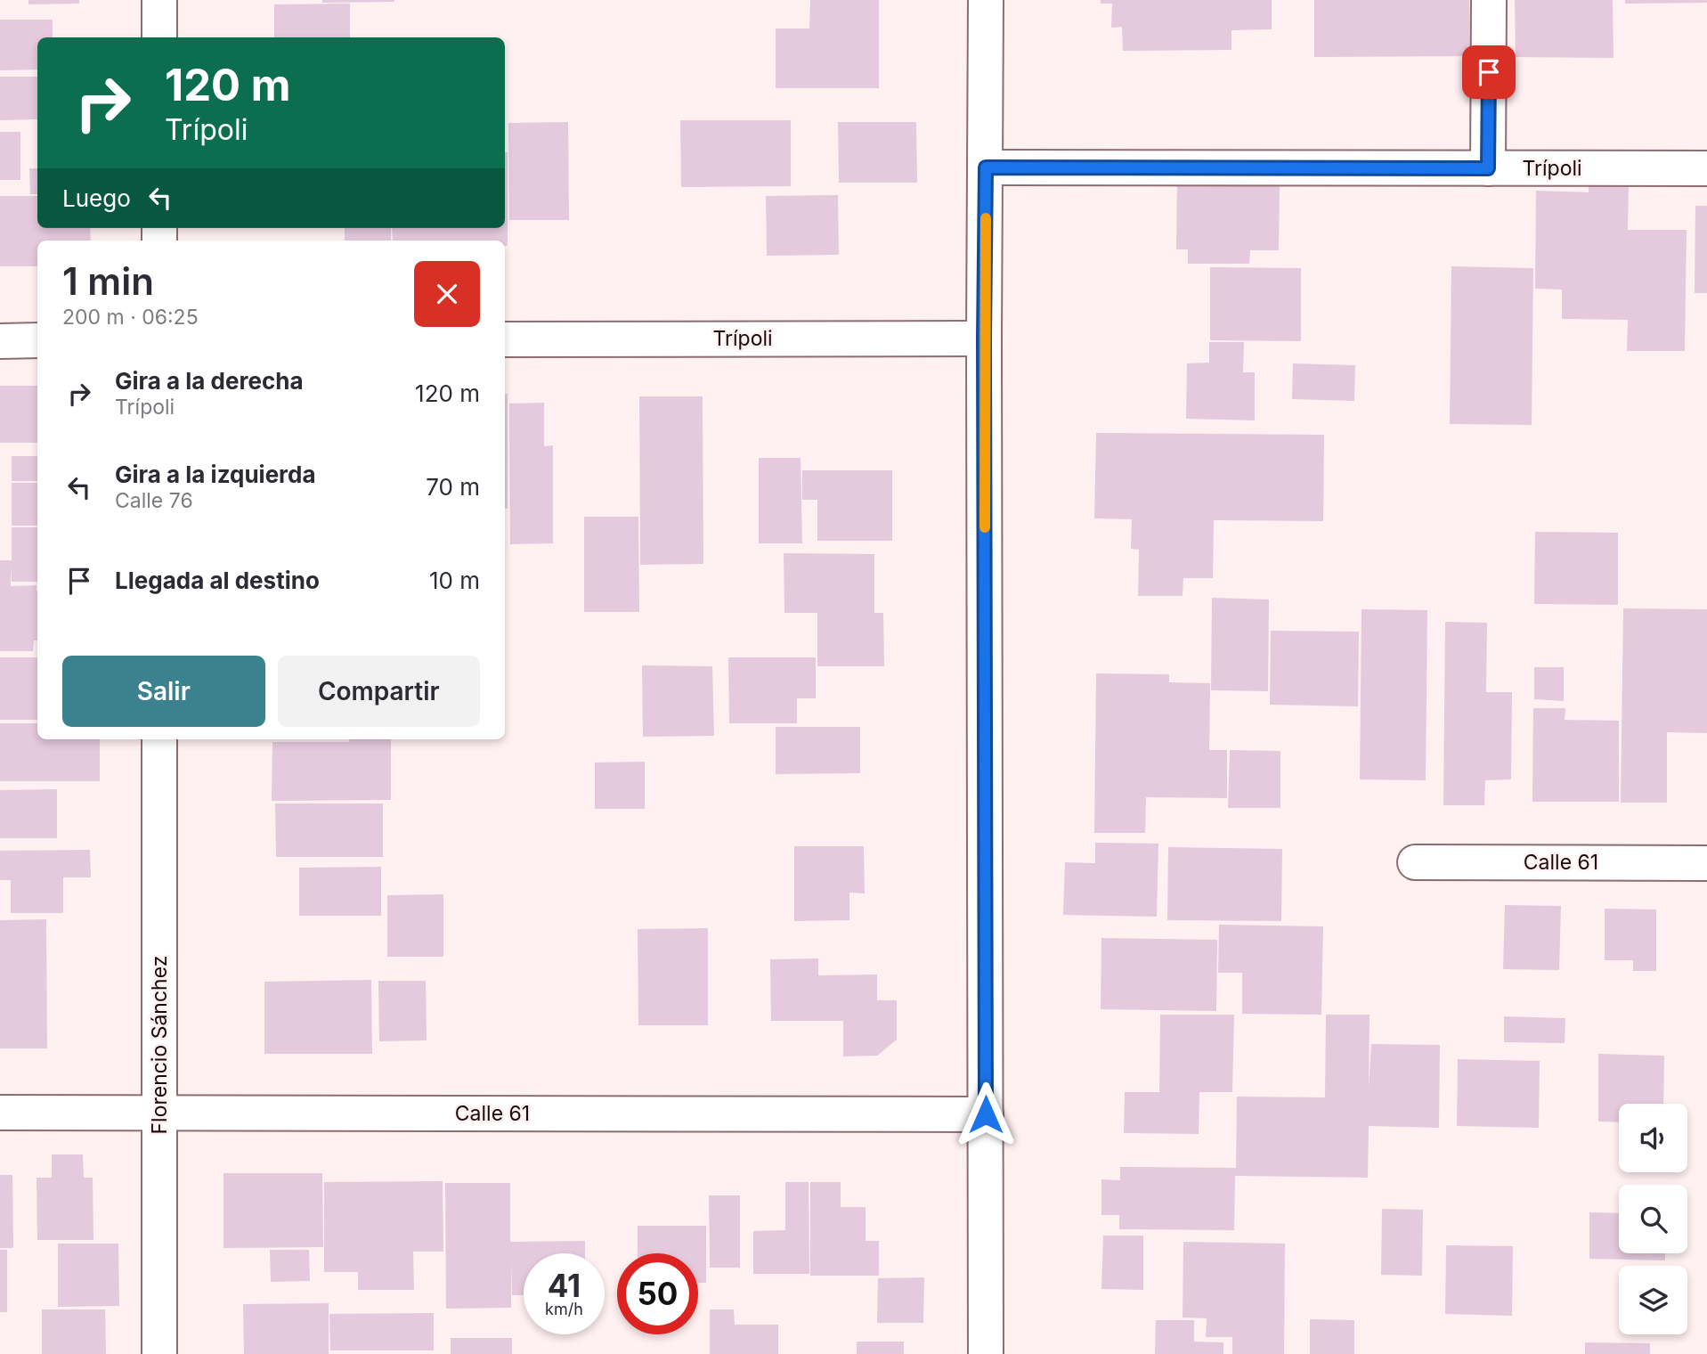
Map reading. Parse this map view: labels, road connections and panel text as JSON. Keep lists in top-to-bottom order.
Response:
{
  "streets": {
    "street": ["Trípoli", "Calle 61", "Florencio Sánchez"]
  },
  "crossings": [
    ["Calle 61", "Florencio Sánchez"]
  ],
  "page": {
    "turn": ["120 m", "Trípoli"],
    "then": "Luego",
    "heading": ["1 min", "200 m · 06:25"],
    "list": [
      {
        "name": "Gira a la derecha",
        "note": "Trípoli",
        "value": "120 m"
      },
      {
        "name": "Gira a la izquierda",
        "note": "Calle 76",
        "value": "70 m"
      },
      {
        "name": "Llegada al destino",
        "value": "10 m"
      }
    ],
    "buttons": ["Salir", "Compartir"],
    "speed": "41 km/h",
    "limit": "50"
  }
}
